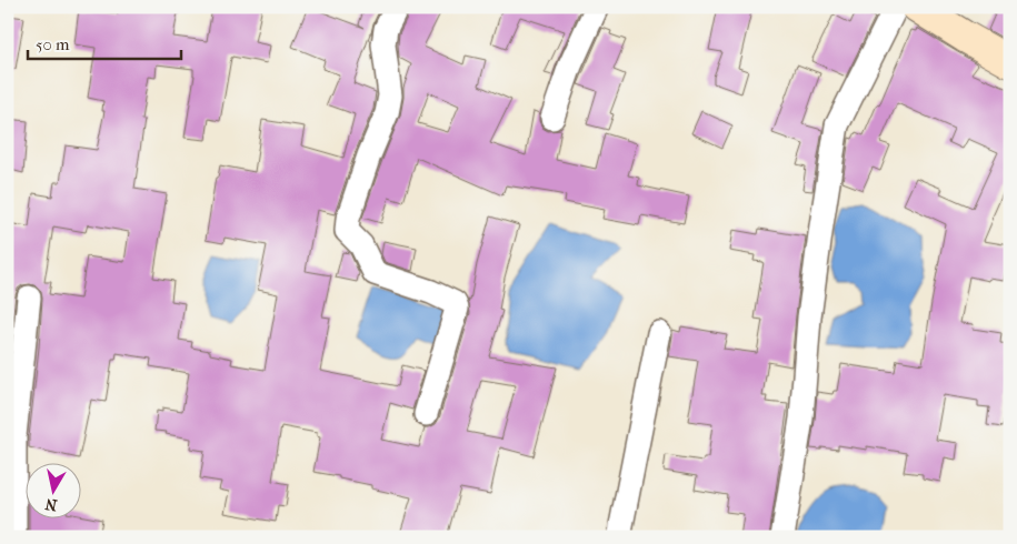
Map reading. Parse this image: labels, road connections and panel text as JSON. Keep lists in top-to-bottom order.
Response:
{
  "scale_bar": "50 m",
  "north": "bottom"
}
